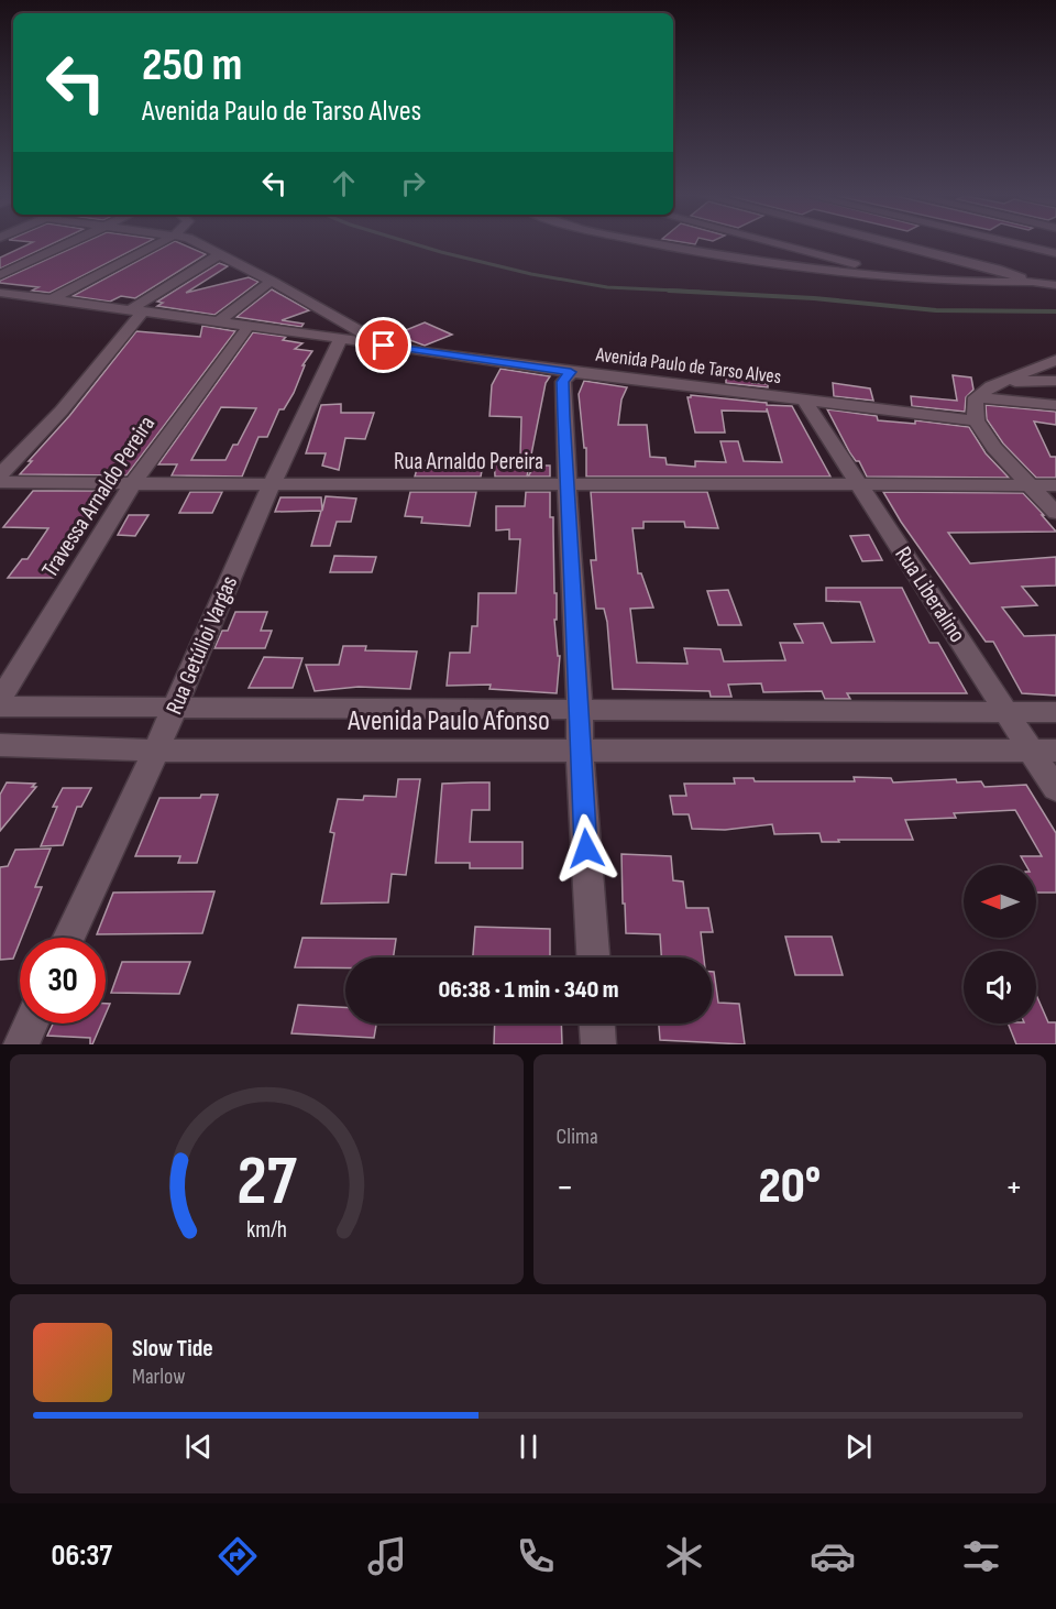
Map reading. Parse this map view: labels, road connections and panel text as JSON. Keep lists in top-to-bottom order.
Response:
{
  "streets": {
    "street": [
      "Avenida Paulo de Tarso Alves",
      "Rua Arnaldo Pereira",
      "Travessa Arnaldo Pereira",
      "Rua Liberalino",
      "Rua Getúlioi Vargas",
      "Avenida Paulo Afonso"
    ]
  },
  "crossings": [
    ["Avenida Paulo de Tarso Alves", "Travessa Arnaldo Pereira"],
    ["Avenida Paulo de Tarso Alves", "Rua Liberalino"],
    ["Avenida Paulo de Tarso Alves", "Rua Getúlioi Vargas"],
    ["Rua Arnaldo Pereira", "Travessa Arnaldo Pereira"],
    ["Rua Arnaldo Pereira", "Rua Liberalino"],
    ["Rua Arnaldo Pereira", "Rua Getúlioi Vargas"],
    ["Rua Liberalino", "Avenida Paulo Afonso"],
    ["Rua Getúlioi Vargas", "Avenida Paulo Afonso"]
  ],
  "north": "left",
  "page": {
    "turn": ["250 m", "Avenida Paulo de Tarso Alves"],
    "limit": "30",
    "trip": "06:38 · 1 min · 340 m",
    "tile": "Clima",
    "heat": ["−", "20°", "+"],
    "song": ["Slow Tide", "Marlow"],
    "tabs": "06:37",
    "gauge": ["27", "km/h"]
  }
}
